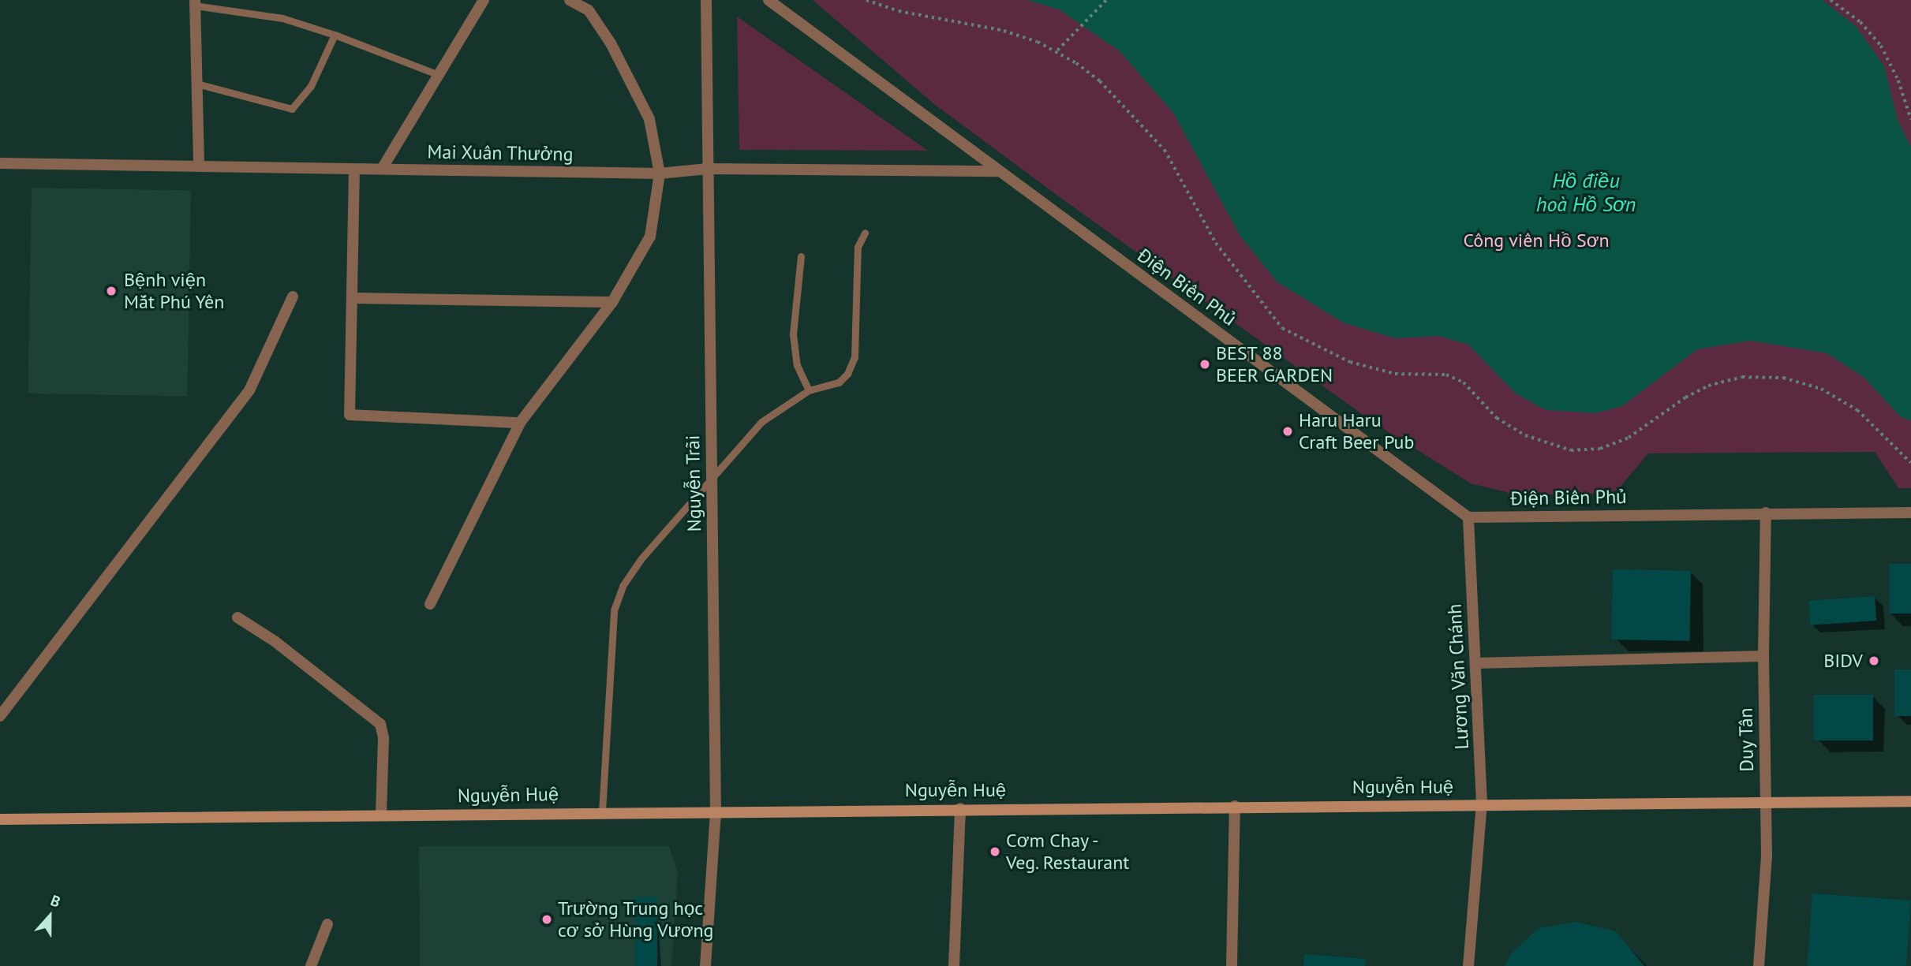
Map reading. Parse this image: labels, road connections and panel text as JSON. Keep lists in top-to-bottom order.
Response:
{
  "streets": {
    "main road": ["Nguyễn Huệ"],
    "street": [
      "Mai Xuân Thưởng",
      "Điện Biên Phủ",
      "Nguyễn Trãi",
      "Lương Văn Chánh",
      "Duy Tân"
    ]
  },
  "crossings": [
    ["Mai Xuân Thưởng", "Điện Biên Phủ"],
    ["Mai Xuân Thưởng", "Nguyễn Trãi"],
    ["Điện Biên Phủ", "Lương Văn Chánh"],
    ["Điện Biên Phủ", "Duy Tân"],
    ["Nguyễn Trãi", "Nguyễn Huệ"],
    ["Lương Văn Chánh", "Nguyễn Huệ"],
    ["Duy Tân", "Nguyễn Huệ"]
  ],
  "water": ["Hồ điều hoà Hồ Sơn"],
  "parks": ["Công viên Hồ Sơn"],
  "places": [
    "Bệnh viện Mắt Phú Yên",
    "BEST 88 BEER GARDEN",
    "Haru Haru Craft Beer Pub",
    "BIDV",
    "Cơm Chay - Veg. Restaurant",
    "Trường Trung học cơ sở Hùng Vương"
  ],
  "north": "top"
}
